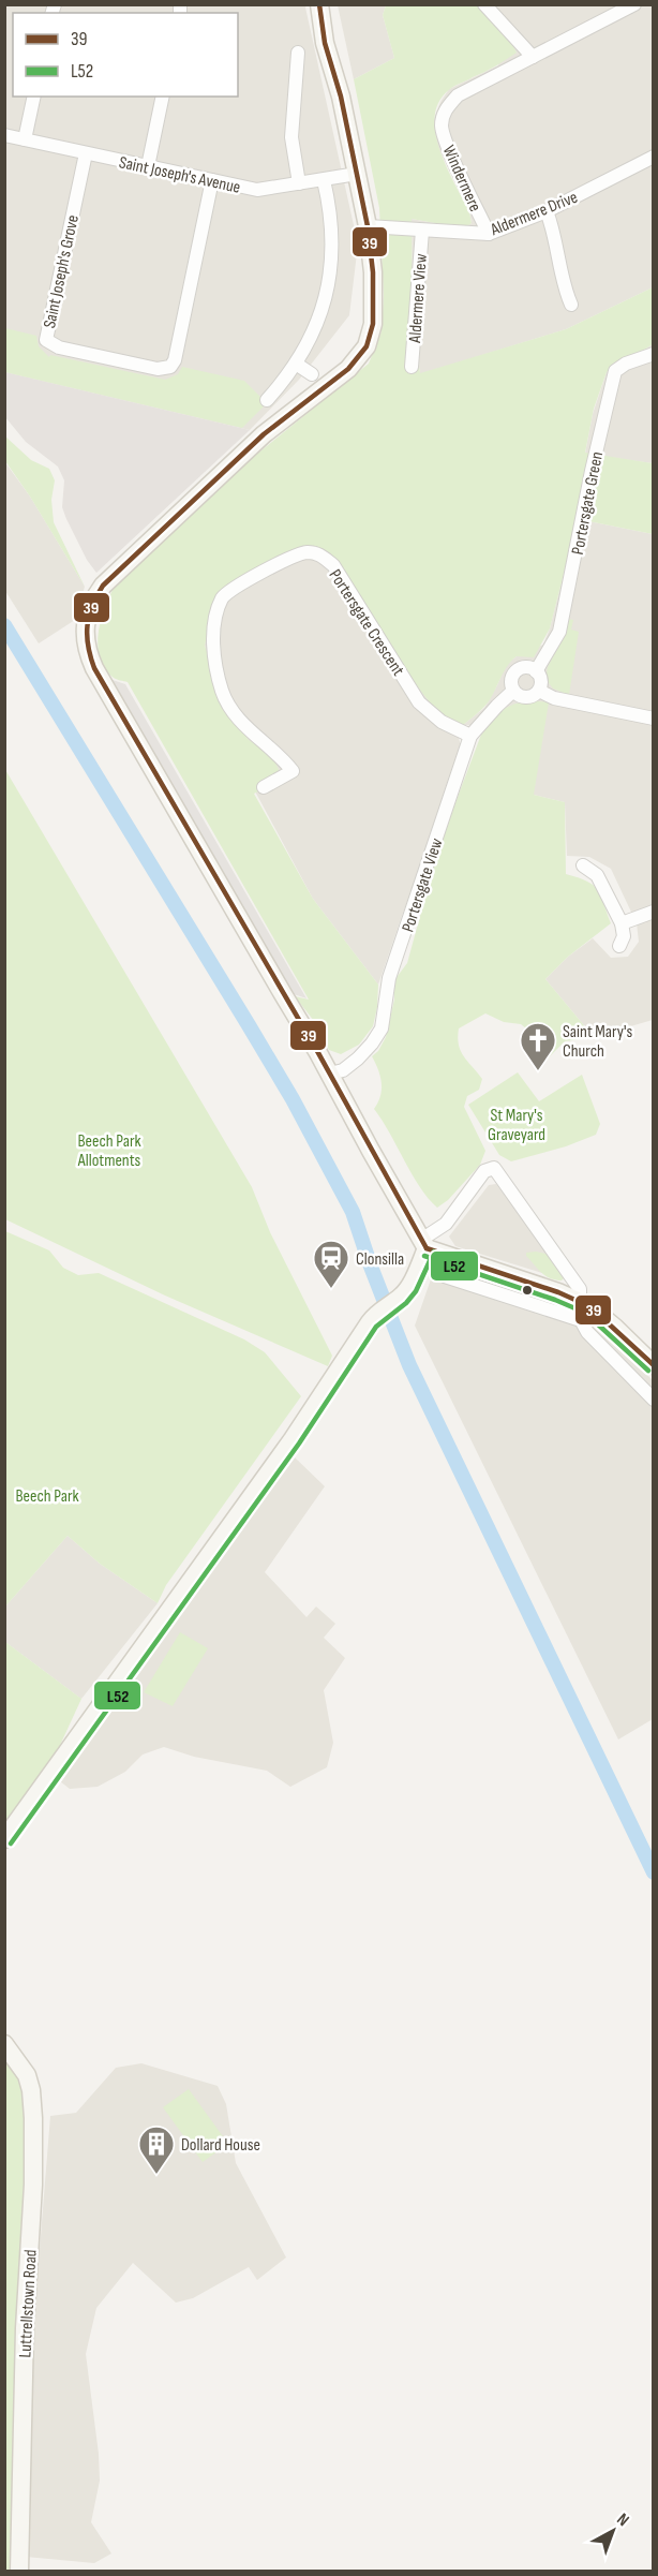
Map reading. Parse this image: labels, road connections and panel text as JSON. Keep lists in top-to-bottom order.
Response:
{
  "streets": {
    "street": [
      "Saint Joseph's Avenue",
      "Windermere",
      "Aldermere Drive",
      "Saint Joseph's Grove",
      "Aldermere View",
      "Portersgate Green",
      "Portersgate Crescent",
      "Portersgate View",
      "Luttrellstown Road"
    ]
  },
  "crossings": [
    ["Saint Joseph's Avenue", "Saint Joseph's Grove"],
    ["Windermere", "Aldermere Drive"],
    ["Aldermere Drive", "Aldermere View"],
    ["Portersgate Green", "Portersgate View"],
    ["Portersgate Crescent", "Portersgate View"]
  ],
  "parks": ["St Mary's Graveyard", "Beech Park Allotments", "Beech Park"],
  "places": {
    "church": ["Saint Mary's Church"],
    "station": ["Clonsilla"],
    "building": ["Dollard House"]
  },
  "lines": ["transit line 39", "transit line L52"],
  "legend": ["39", "L52"],
  "north": "top right"
}
